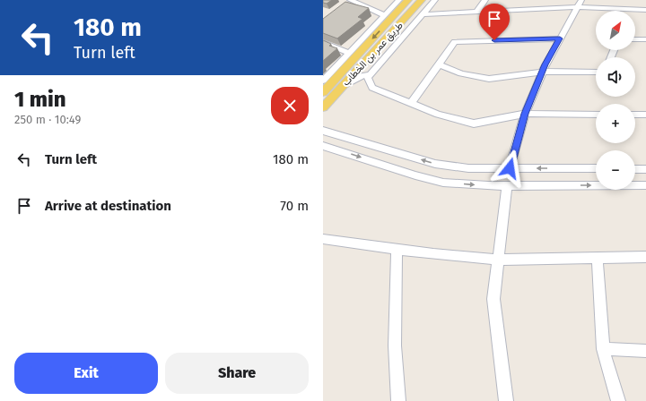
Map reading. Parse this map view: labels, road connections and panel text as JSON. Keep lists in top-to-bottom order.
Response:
{
  "streets": {
    "main road": ["طريق عمر بن الخطاب"]
  },
  "north": "top right",
  "page": {
    "turn": ["180 m", "Turn left"],
    "map_buttons": ["+", "−"],
    "heading": ["1 min", "250 m · 10:49"],
    "list": [
      {
        "name": "Turn left",
        "value": "180 m"
      },
      {
        "name": "Arrive at destination",
        "value": "70 m"
      }
    ],
    "buttons": ["Exit", "Share"]
  }
}
